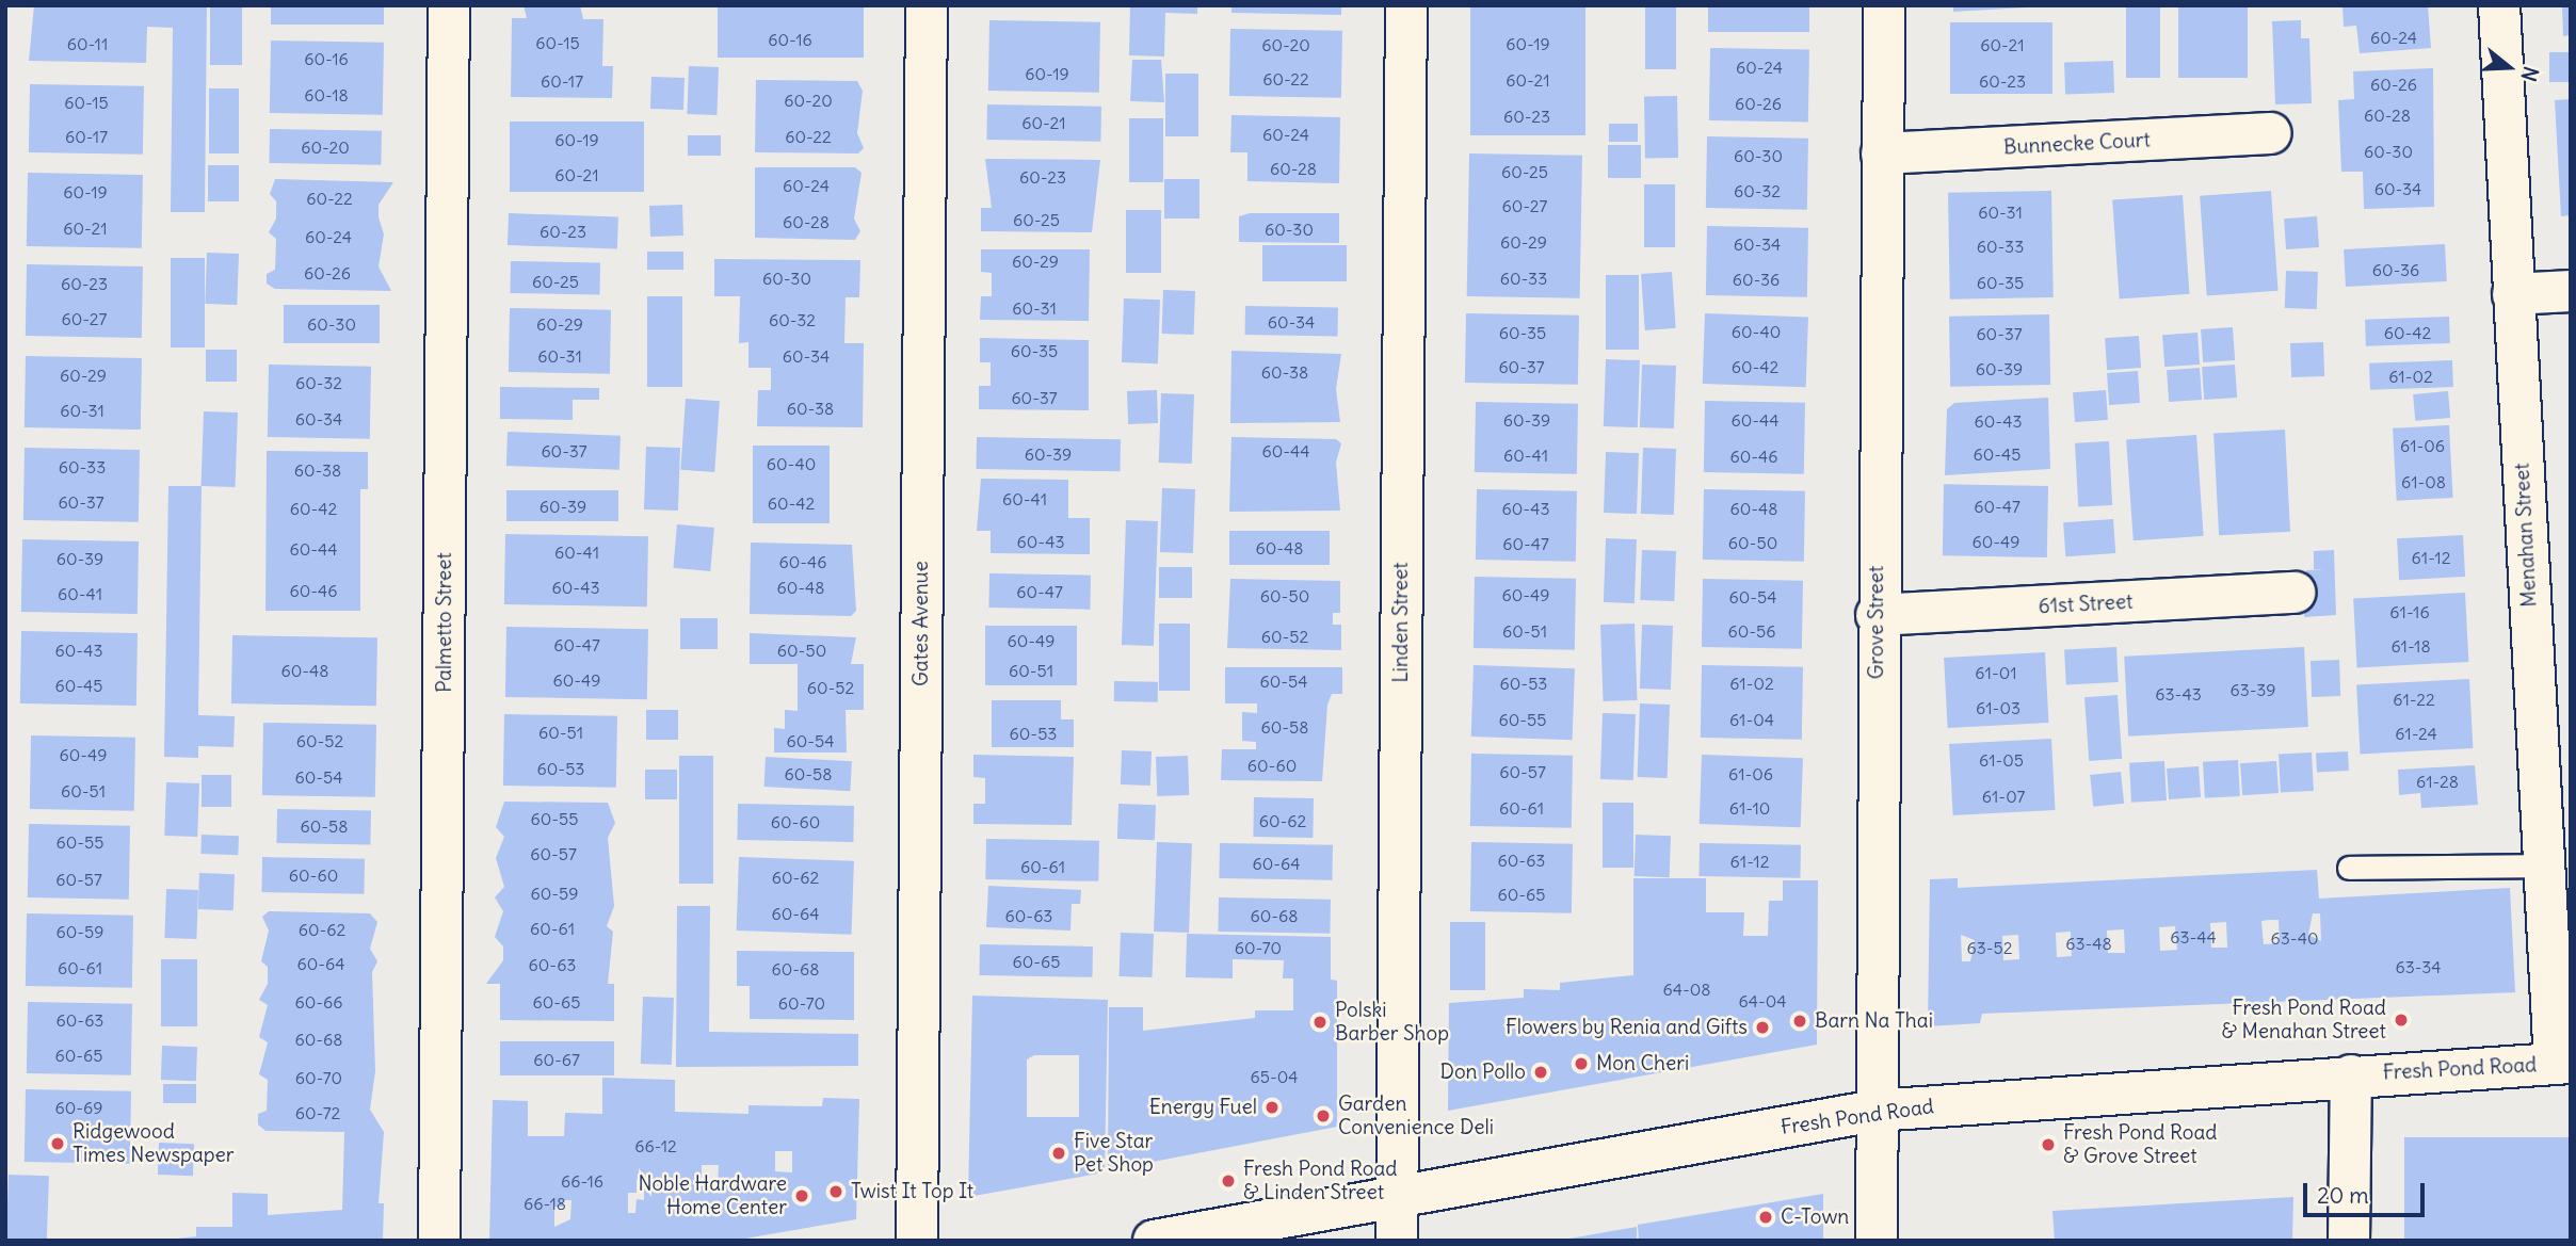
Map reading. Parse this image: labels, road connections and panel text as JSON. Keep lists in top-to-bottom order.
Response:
{
  "streets": {
    "street": [
      "Bunnecke Court",
      "Menahan Street",
      "61st Street",
      "Palmetto Street",
      "Linden Street",
      "Grove Street",
      "Gates Avenue",
      "Fresh Pond Road"
    ]
  },
  "crossings": [
    ["Bunnecke Court", "Grove Street"],
    ["Menahan Street", "Fresh Pond Road"],
    ["61st Street", "Grove Street"],
    ["Linden Street", "Fresh Pond Road"],
    ["Grove Street", "Fresh Pond Road"]
  ],
  "places": [
    "Fresh Pond Road & Menahan Street",
    "Barn Na Thai",
    "Polski Barber Shop",
    "Flowers by Renia and Gifts",
    "Mon Cheri",
    "Don Pollo",
    "Energy Fuel",
    "Garden Convenience Deli",
    "Ridgewood Times Newspaper",
    "Fresh Pond Road & Grove Street",
    "Five Star Pet Shop",
    "Fresh Pond Road & Linden Street",
    "Twist It Top It",
    "Noble Hardware Home Center",
    "C-Town"
  ],
  "house_numbers": [
    "60-24",
    "60-16",
    "60-15",
    "60-11",
    "60-19",
    "60-20",
    "60-21",
    "60-16",
    "60-24",
    "60-19",
    "60-22",
    "60-21",
    "60-17",
    "60-23",
    "60-26",
    "60-18",
    "60-20",
    "60-15",
    "60-26",
    "60-28",
    "60-23",
    "60-21",
    "60-24",
    "60-17",
    "60-22",
    "60-19",
    "60-20",
    "60-30",
    "60-30",
    "60-28",
    "60-25",
    "60-21",
    "60-23",
    "60-24",
    "60-34",
    "60-32",
    "60-19",
    "60-22",
    "60-27",
    "60-31",
    "60-25",
    "60-28",
    "60-21",
    "60-30",
    "60-23",
    "60-24",
    "60-29",
    "60-34",
    "60-33",
    "60-29",
    "60-36",
    "60-26",
    "60-30",
    "60-33",
    "60-36",
    "60-25",
    "60-35",
    "60-23",
    "60-31",
    "60-27",
    "60-32",
    "60-34",
    "60-30",
    "60-29",
    "60-40",
    "60-35",
    "60-42",
    "60-37",
    "60-35",
    "60-31",
    "60-34",
    "60-37",
    "60-42",
    "60-39",
    "60-38",
    "60-29",
    "61-02",
    "60-32",
    "60-37",
    "60-38",
    "60-31",
    "60-34",
    "60-39",
    "60-44",
    "60-43",
    "61-06",
    "60-37",
    "60-44",
    "60-39",
    "60-45",
    "60-41",
    "60-46",
    "60-40",
    "60-33",
    "60-38",
    "61-08",
    "60-41",
    "60-37",
    "60-42",
    "60-39",
    "60-47",
    "60-42",
    "60-43",
    "60-48",
    "60-43",
    "60-49",
    "60-50",
    "60-47",
    "60-48",
    "60-44",
    "60-41",
    "61-12",
    "60-39",
    "60-46",
    "60-43",
    "60-48",
    "60-46",
    "60-47",
    "60-41",
    "60-49",
    "60-50",
    "60-54",
    "61-16",
    "60-51",
    "60-56",
    "60-52",
    "60-49",
    "60-47",
    "61-18",
    "60-43",
    "60-50",
    "60-48",
    "60-51",
    "61-01",
    "60-49",
    "60-54",
    "60-53",
    "61-02",
    "60-45",
    "60-52",
    "63-39",
    "63-43",
    "61-22",
    "61-03",
    "60-55",
    "61-04",
    "60-58",
    "60-51",
    "60-53",
    "61-24",
    "60-52",
    "60-54",
    "60-49",
    "61-05",
    "60-60",
    "60-53",
    "60-57",
    "60-58",
    "61-06",
    "60-54",
    "61-28",
    "60-51",
    "61-07",
    "60-61",
    "61-10",
    "60-55",
    "60-62",
    "60-60",
    "60-58",
    "60-55",
    "60-57",
    "60-63",
    "61-12",
    "60-64",
    "60-61",
    "60-60",
    "60-62",
    "60-57",
    "60-59",
    "60-65",
    "60-64",
    "60-63",
    "60-68",
    "60-61",
    "60-62",
    "60-59",
    "63-44",
    "63-40",
    "63-48",
    "60-70",
    "63-52",
    "60-65",
    "60-64",
    "60-63",
    "63-34",
    "60-61",
    "60-68",
    "64-08",
    "64-04",
    "60-66",
    "60-65",
    "60-70",
    "60-63",
    "60-68",
    "60-65",
    "60-67",
    "65-04",
    "60-70",
    "60-69",
    "60-72",
    "66-12",
    "66-16",
    "66-18"
  ],
  "scale_bar": "20 m",
  "north": "right"
}
